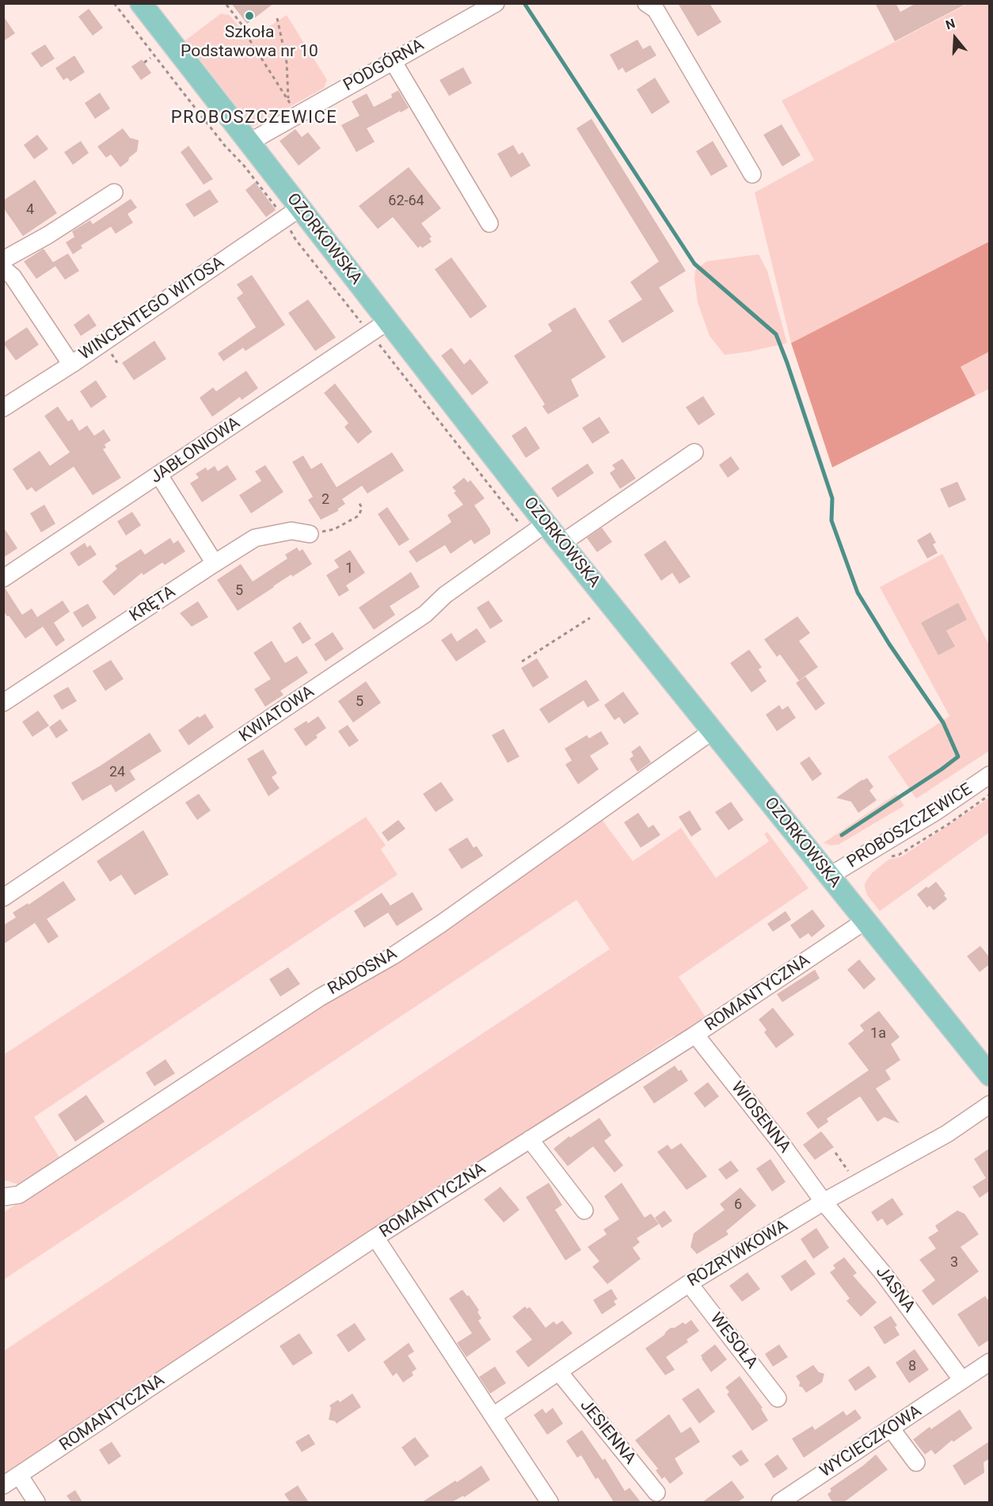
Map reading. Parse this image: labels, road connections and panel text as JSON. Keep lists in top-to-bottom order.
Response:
{
  "streets": {
    "main road": ["OZORKOWSKA"],
    "street": [
      "PODGÓRNA",
      "WINCENTEGO WITOSA",
      "JABŁONIOWA",
      "KRĘTA",
      "KWIATOWA",
      "PROBOSZCZEWICE",
      "RADOSNA",
      "ROMANTYCZNA",
      "WIOSENNA",
      "ROZRYWKOWA",
      "JASNA",
      "WESOŁA",
      "JESIENNA",
      "WYCIECZKOWA"
    ]
  },
  "crossings": [
    ["PODGÓRNA", "OZORKOWSKA"],
    ["OZORKOWSKA", "WINCENTEGO WITOSA"],
    ["OZORKOWSKA", "JABŁONIOWA"],
    ["OZORKOWSKA", "KWIATOWA"],
    ["OZORKOWSKA", "PROBOSZCZEWICE"],
    ["OZORKOWSKA", "RADOSNA"],
    ["OZORKOWSKA", "ROMANTYCZNA"],
    ["ROMANTYCZNA", "WIOSENNA"],
    ["WIOSENNA", "ROZRYWKOWA"],
    ["WIOSENNA", "JASNA"],
    ["ROZRYWKOWA", "JASNA"],
    ["ROZRYWKOWA", "WESOŁA"],
    ["ROZRYWKOWA", "JESIENNA"],
    ["JASNA", "WYCIECZKOWA"]
  ],
  "districts": ["PROBOSZCZEWICE"],
  "places": ["Szkoła Podstawowa nr 10"],
  "house_numbers": [
    "62-64",
    "4",
    "2",
    "1",
    "5",
    "5",
    "24",
    "1a",
    "6",
    "3",
    "8"
  ],
  "north": "top"
}
